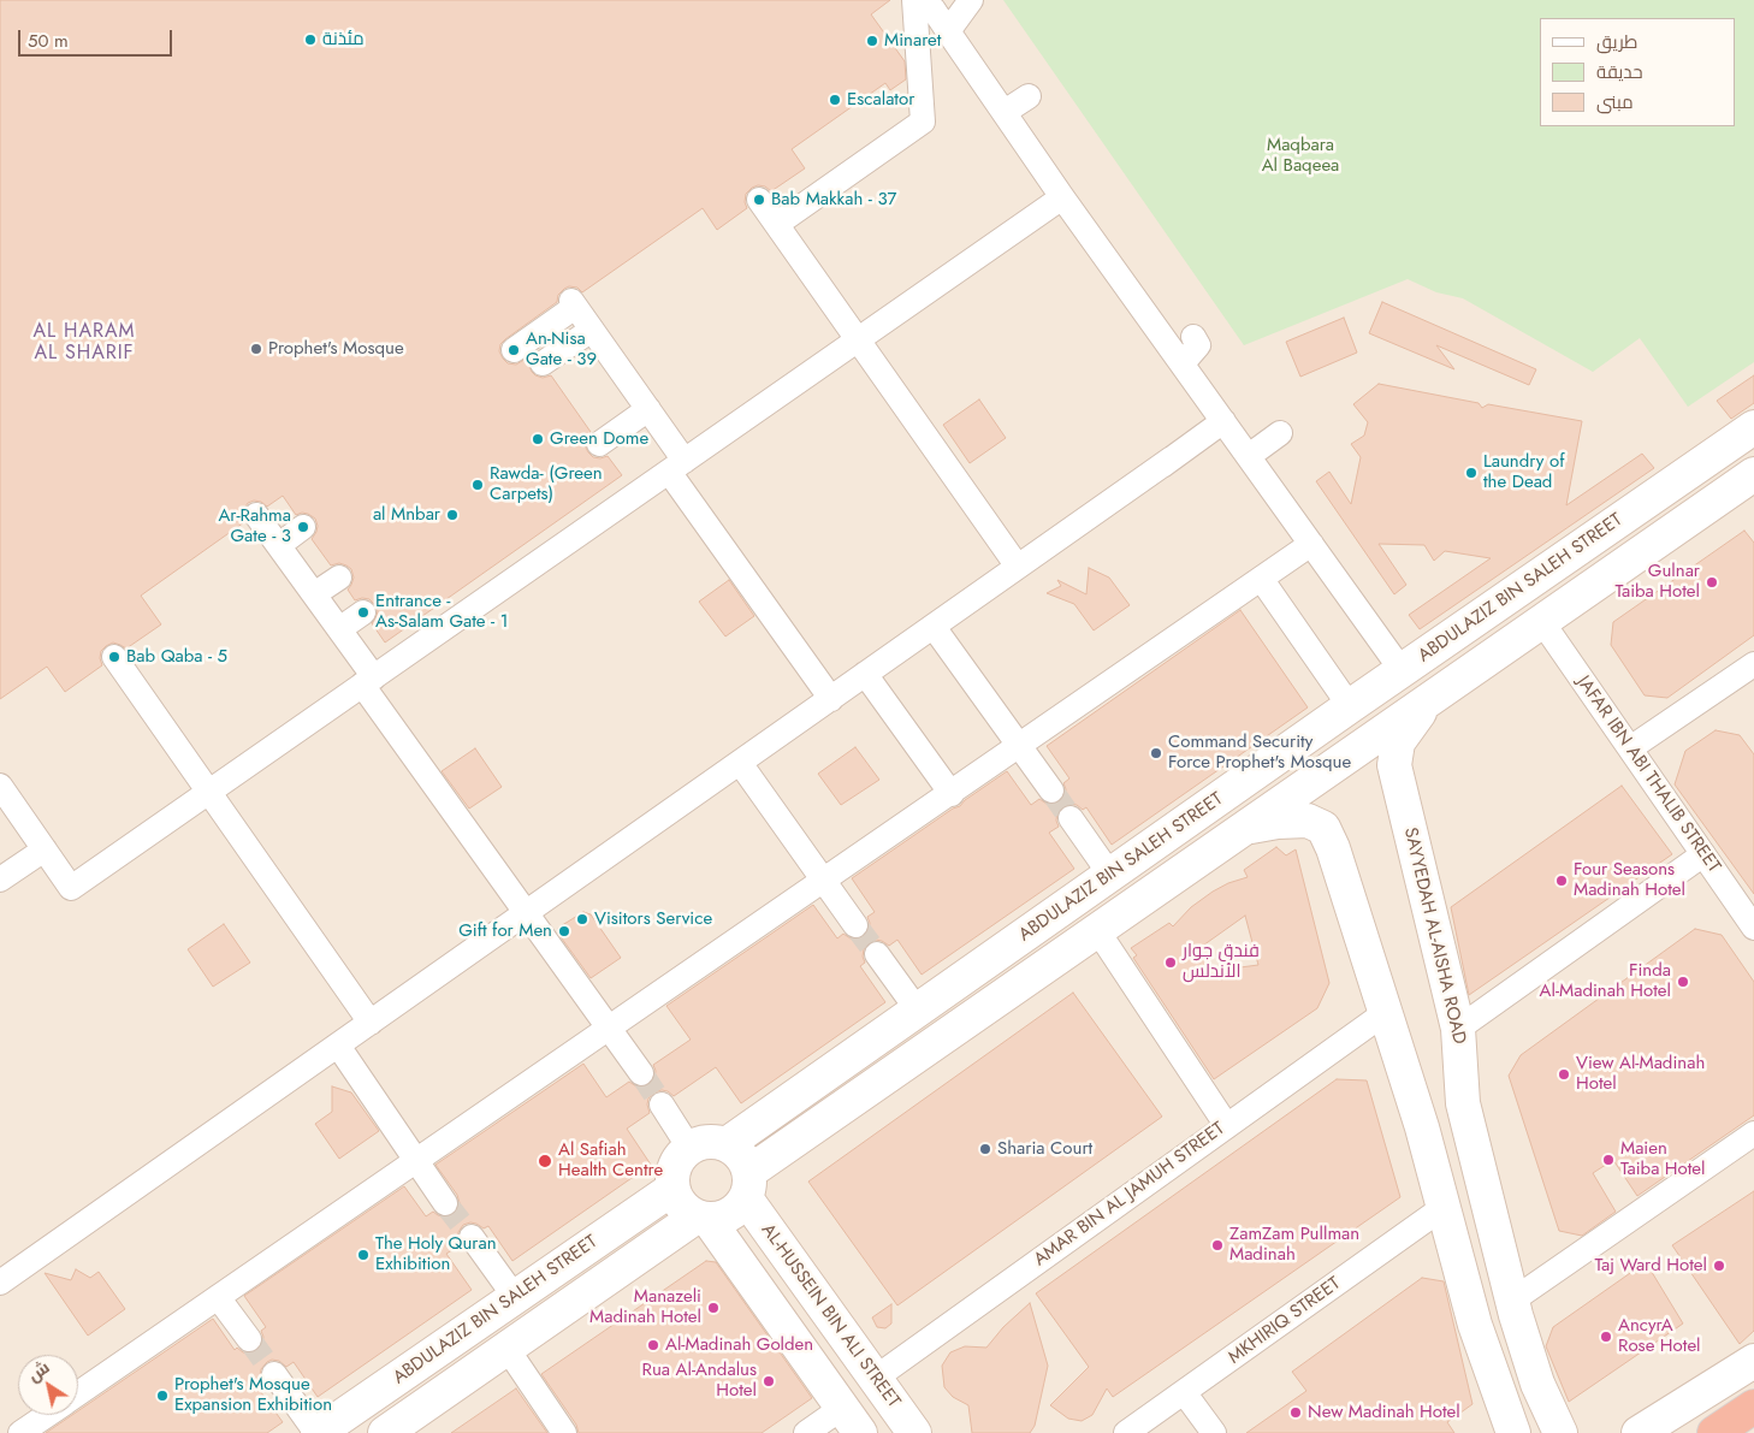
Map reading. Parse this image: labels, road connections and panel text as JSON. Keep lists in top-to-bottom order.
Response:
{
  "streets": {
    "main road": ["ABDULAZIZ BIN SALEH STREET", "SAYYEDAH AL-AISHA ROAD", "AL-HUSSEIN BIN ALI STREET"],
    "street": ["JAFAR IBN ABI THALIB STREET", "AMAR BIN AL JAMUH STREET", "MKHIRIQ STREET"]
  },
  "crossings": [
    ["ABDULAZIZ BIN SALEH STREET", "JAFAR IBN ABI THALIB STREET"],
    ["ABDULAZIZ BIN SALEH STREET", "SAYYEDAH AL-AISHA ROAD"],
    ["ABDULAZIZ BIN SALEH STREET", "AL-HUSSEIN BIN ALI STREET"],
    ["AMAR BIN AL JAMUH STREET", "AL-HUSSEIN BIN ALI STREET"]
  ],
  "districts": ["AL HARAM AL SHARIF"],
  "parks": ["Maqbara Al Baqeea"],
  "places": [
    "مئذنة",
    "Minaret",
    "Escalator",
    "Bab Makkah - 37",
    "Prophet's Mosque",
    "An-Nisa Gate - 39",
    "Green Dome",
    "Laundry of the Dead",
    "Rawda- (Green Carpets)",
    "al Mnbar",
    "Ar-Rahma Gate - 3",
    "Gulnar Taiba Hotel",
    "Entrance - As-Salam Gate - 1",
    "Bab Qaba - 5",
    "Command Security Force Prophet's Mosque",
    "Four Seasons Madinah Hotel",
    "Visitors Service",
    "Gift for Men",
    "فندق جوار الأندلس",
    "Finda Al-Madinah Hotel",
    "View Al-Madinah Hotel",
    "Sharia Court",
    "Maien Taiba Hotel",
    "Al Safiah Health Centre",
    "ZamZam Pullman Madinah",
    "The Holy Quran Exhibition",
    "Taj Ward Hotel",
    "Manazeli Madinah Hotel",
    "AncyrA Rose Hotel",
    "Al-Madinah Golden",
    "Rua Al-Andalus Hotel",
    "Prophet's Mosque Expansion Exhibition",
    "New Madinah Hotel"
  ],
  "legend": ["طريق", "حديقة", "مبنى"],
  "scale_bar": "50 m",
  "north": "top left"
}
